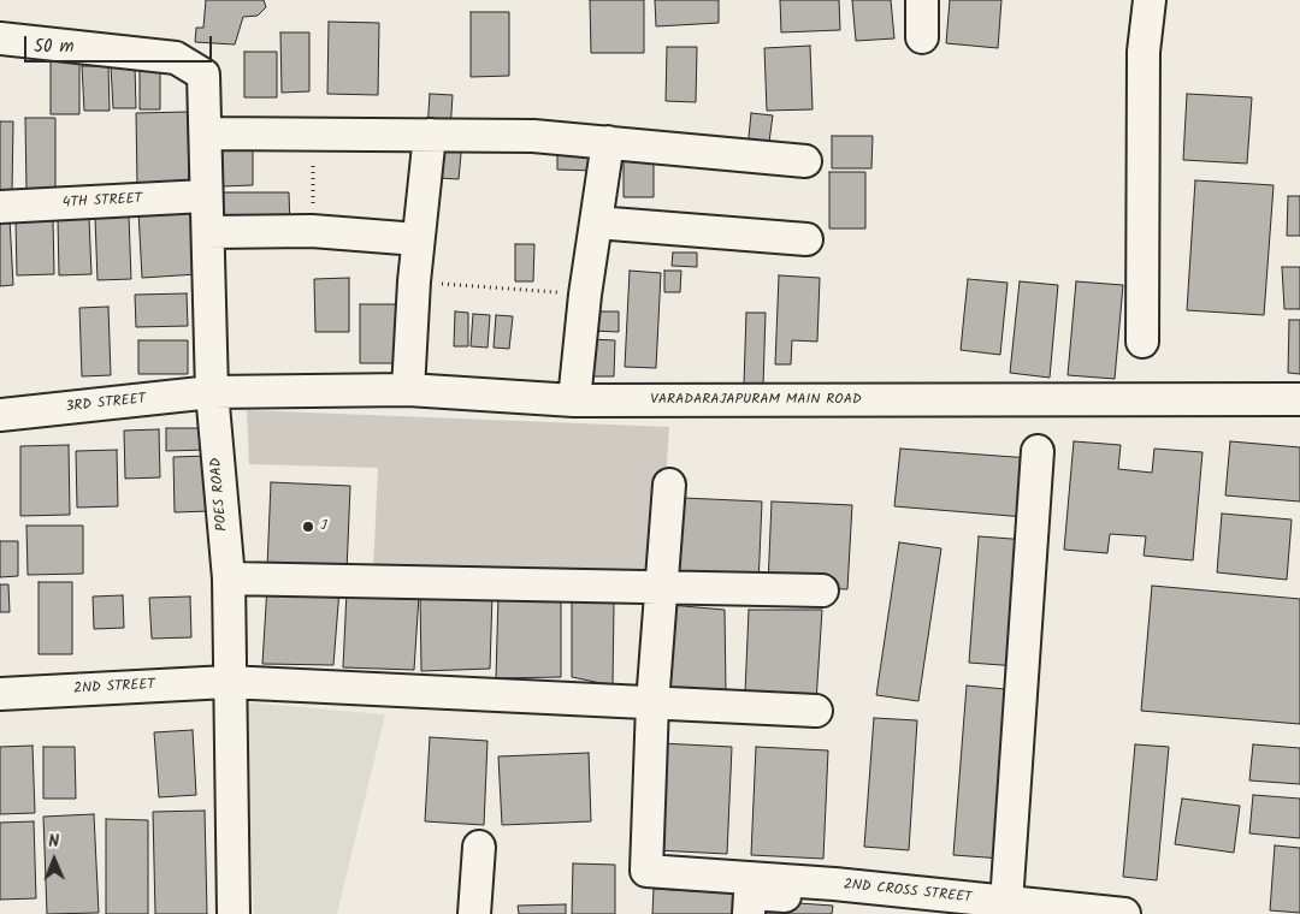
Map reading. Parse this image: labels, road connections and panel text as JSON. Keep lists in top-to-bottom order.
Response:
{
  "streets": {
    "street": [
      "4TH STREET",
      "VARADARAJAPURAM MAIN ROAD",
      "3RD STREET",
      "POES ROAD",
      "2ND STREET",
      "2ND CROSS STREET"
    ]
  },
  "crossings": [
    ["4TH STREET", "POES ROAD"],
    ["VARADARAJAPURAM MAIN ROAD", "3RD STREET"],
    ["VARADARAJAPURAM MAIN ROAD", "POES ROAD"],
    ["3RD STREET", "POES ROAD"],
    ["POES ROAD", "2ND STREET"],
    ["2ND STREET", "2ND CROSS STREET"]
  ],
  "places": ["J"],
  "scale_bar": "50 m",
  "north": "top"
}
